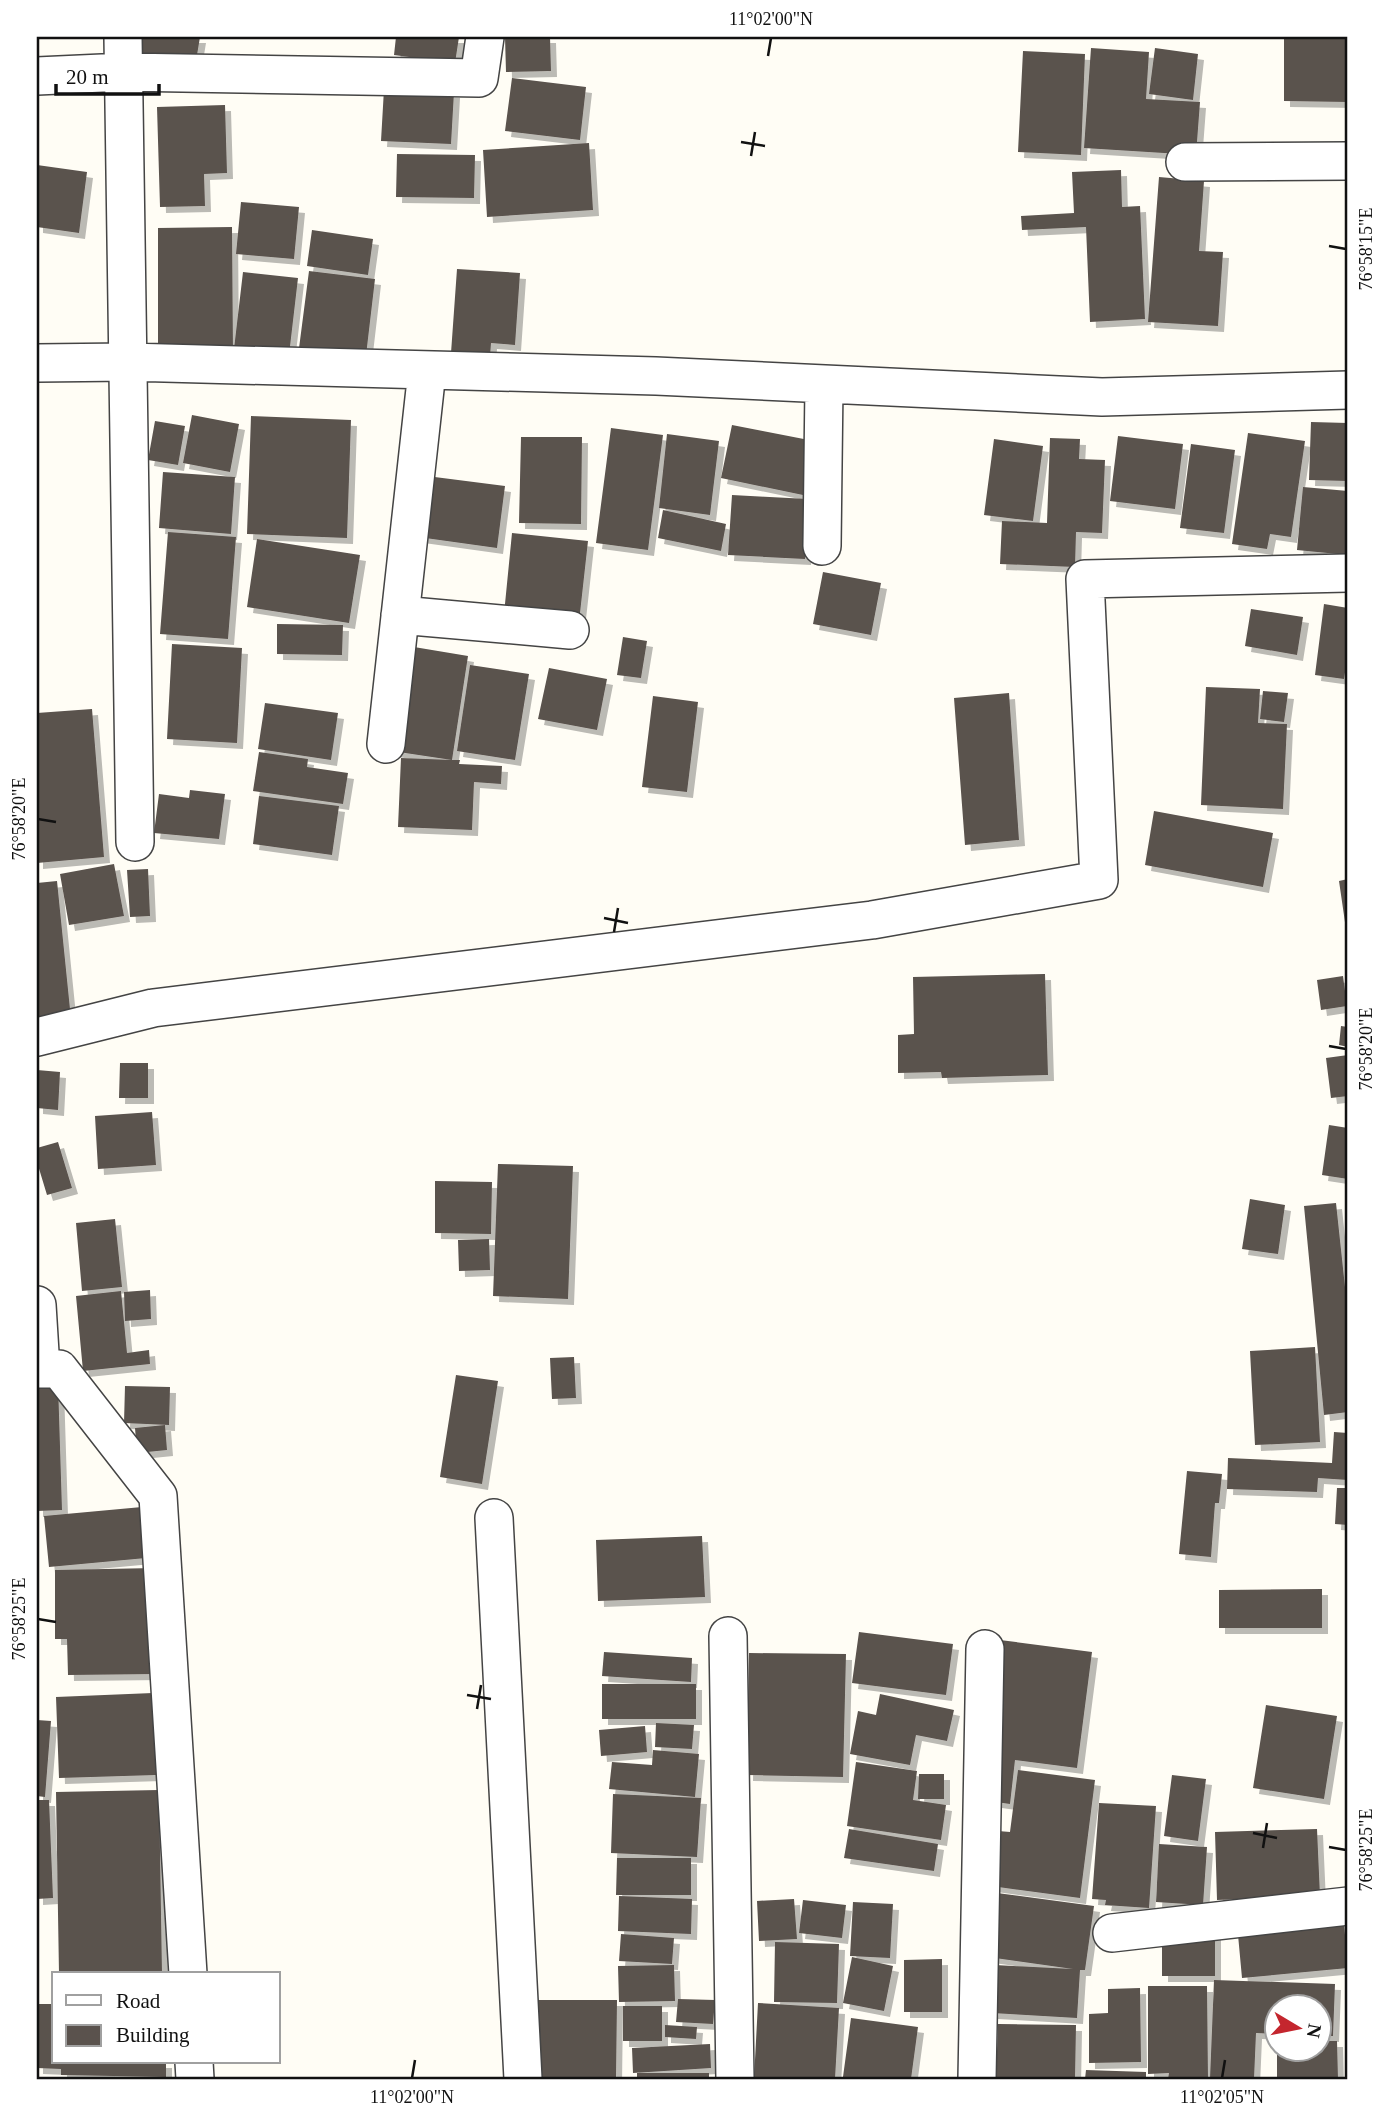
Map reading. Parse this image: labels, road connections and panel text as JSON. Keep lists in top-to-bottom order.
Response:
{
  "legend": ["Road", "Building"],
  "scale_bar": "20 m",
  "north": "right",
  "coordinates": [
    "11°02'00\"N",
    "76°58'15\"E",
    "76°58'20\"E",
    "76°58'25\"E",
    "11°02'05\"N"
  ]
}
